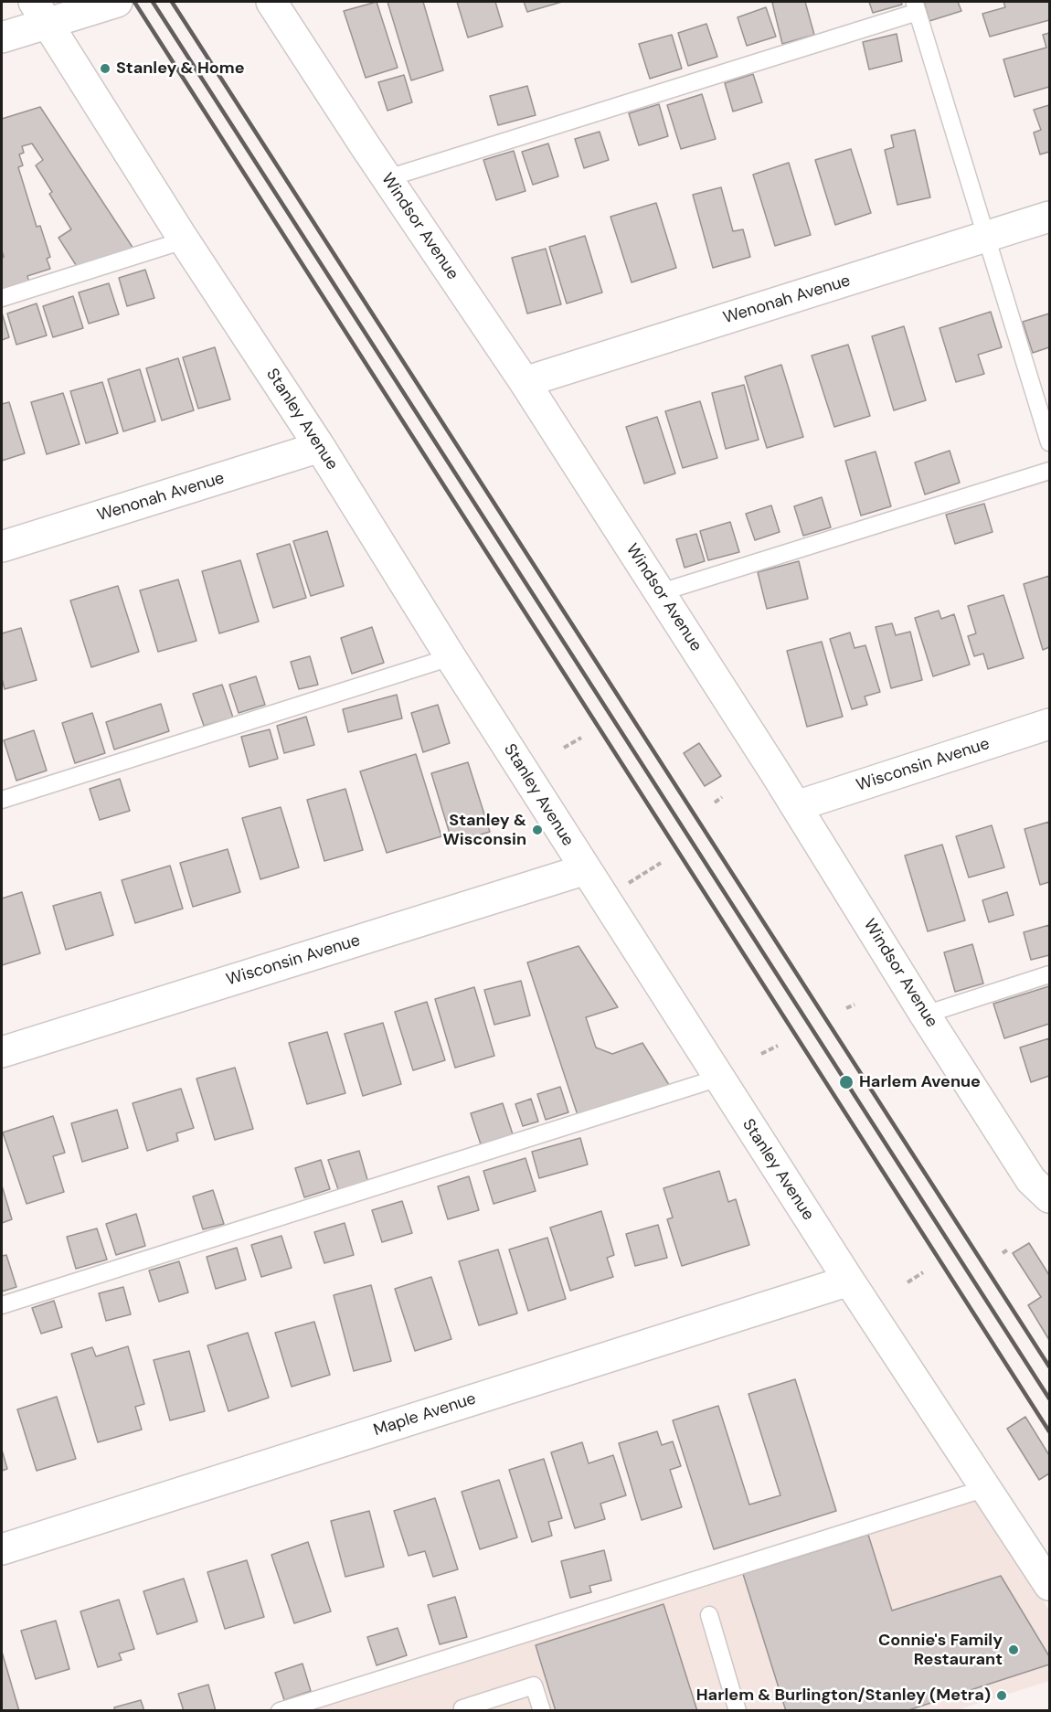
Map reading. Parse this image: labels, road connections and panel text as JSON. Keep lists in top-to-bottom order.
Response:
{
  "streets": {
    "street": [
      "Windsor Avenue",
      "Wenonah Avenue",
      "Stanley Avenue",
      "Wisconsin Avenue",
      "Maple Avenue"
    ]
  },
  "crossings": [
    ["Windsor Avenue", "Wenonah Avenue"],
    ["Windsor Avenue", "Wisconsin Avenue"],
    ["Wenonah Avenue", "Stanley Avenue"],
    ["Stanley Avenue", "Wisconsin Avenue"],
    ["Stanley Avenue", "Maple Avenue"]
  ],
  "places": [
    "Stanley & Home",
    "Stanley & Wisconsin",
    "Harlem Avenue",
    "Connie's Family Restaurant",
    "Harlem & Burlington/Stanley (Metra)"
  ]
}
